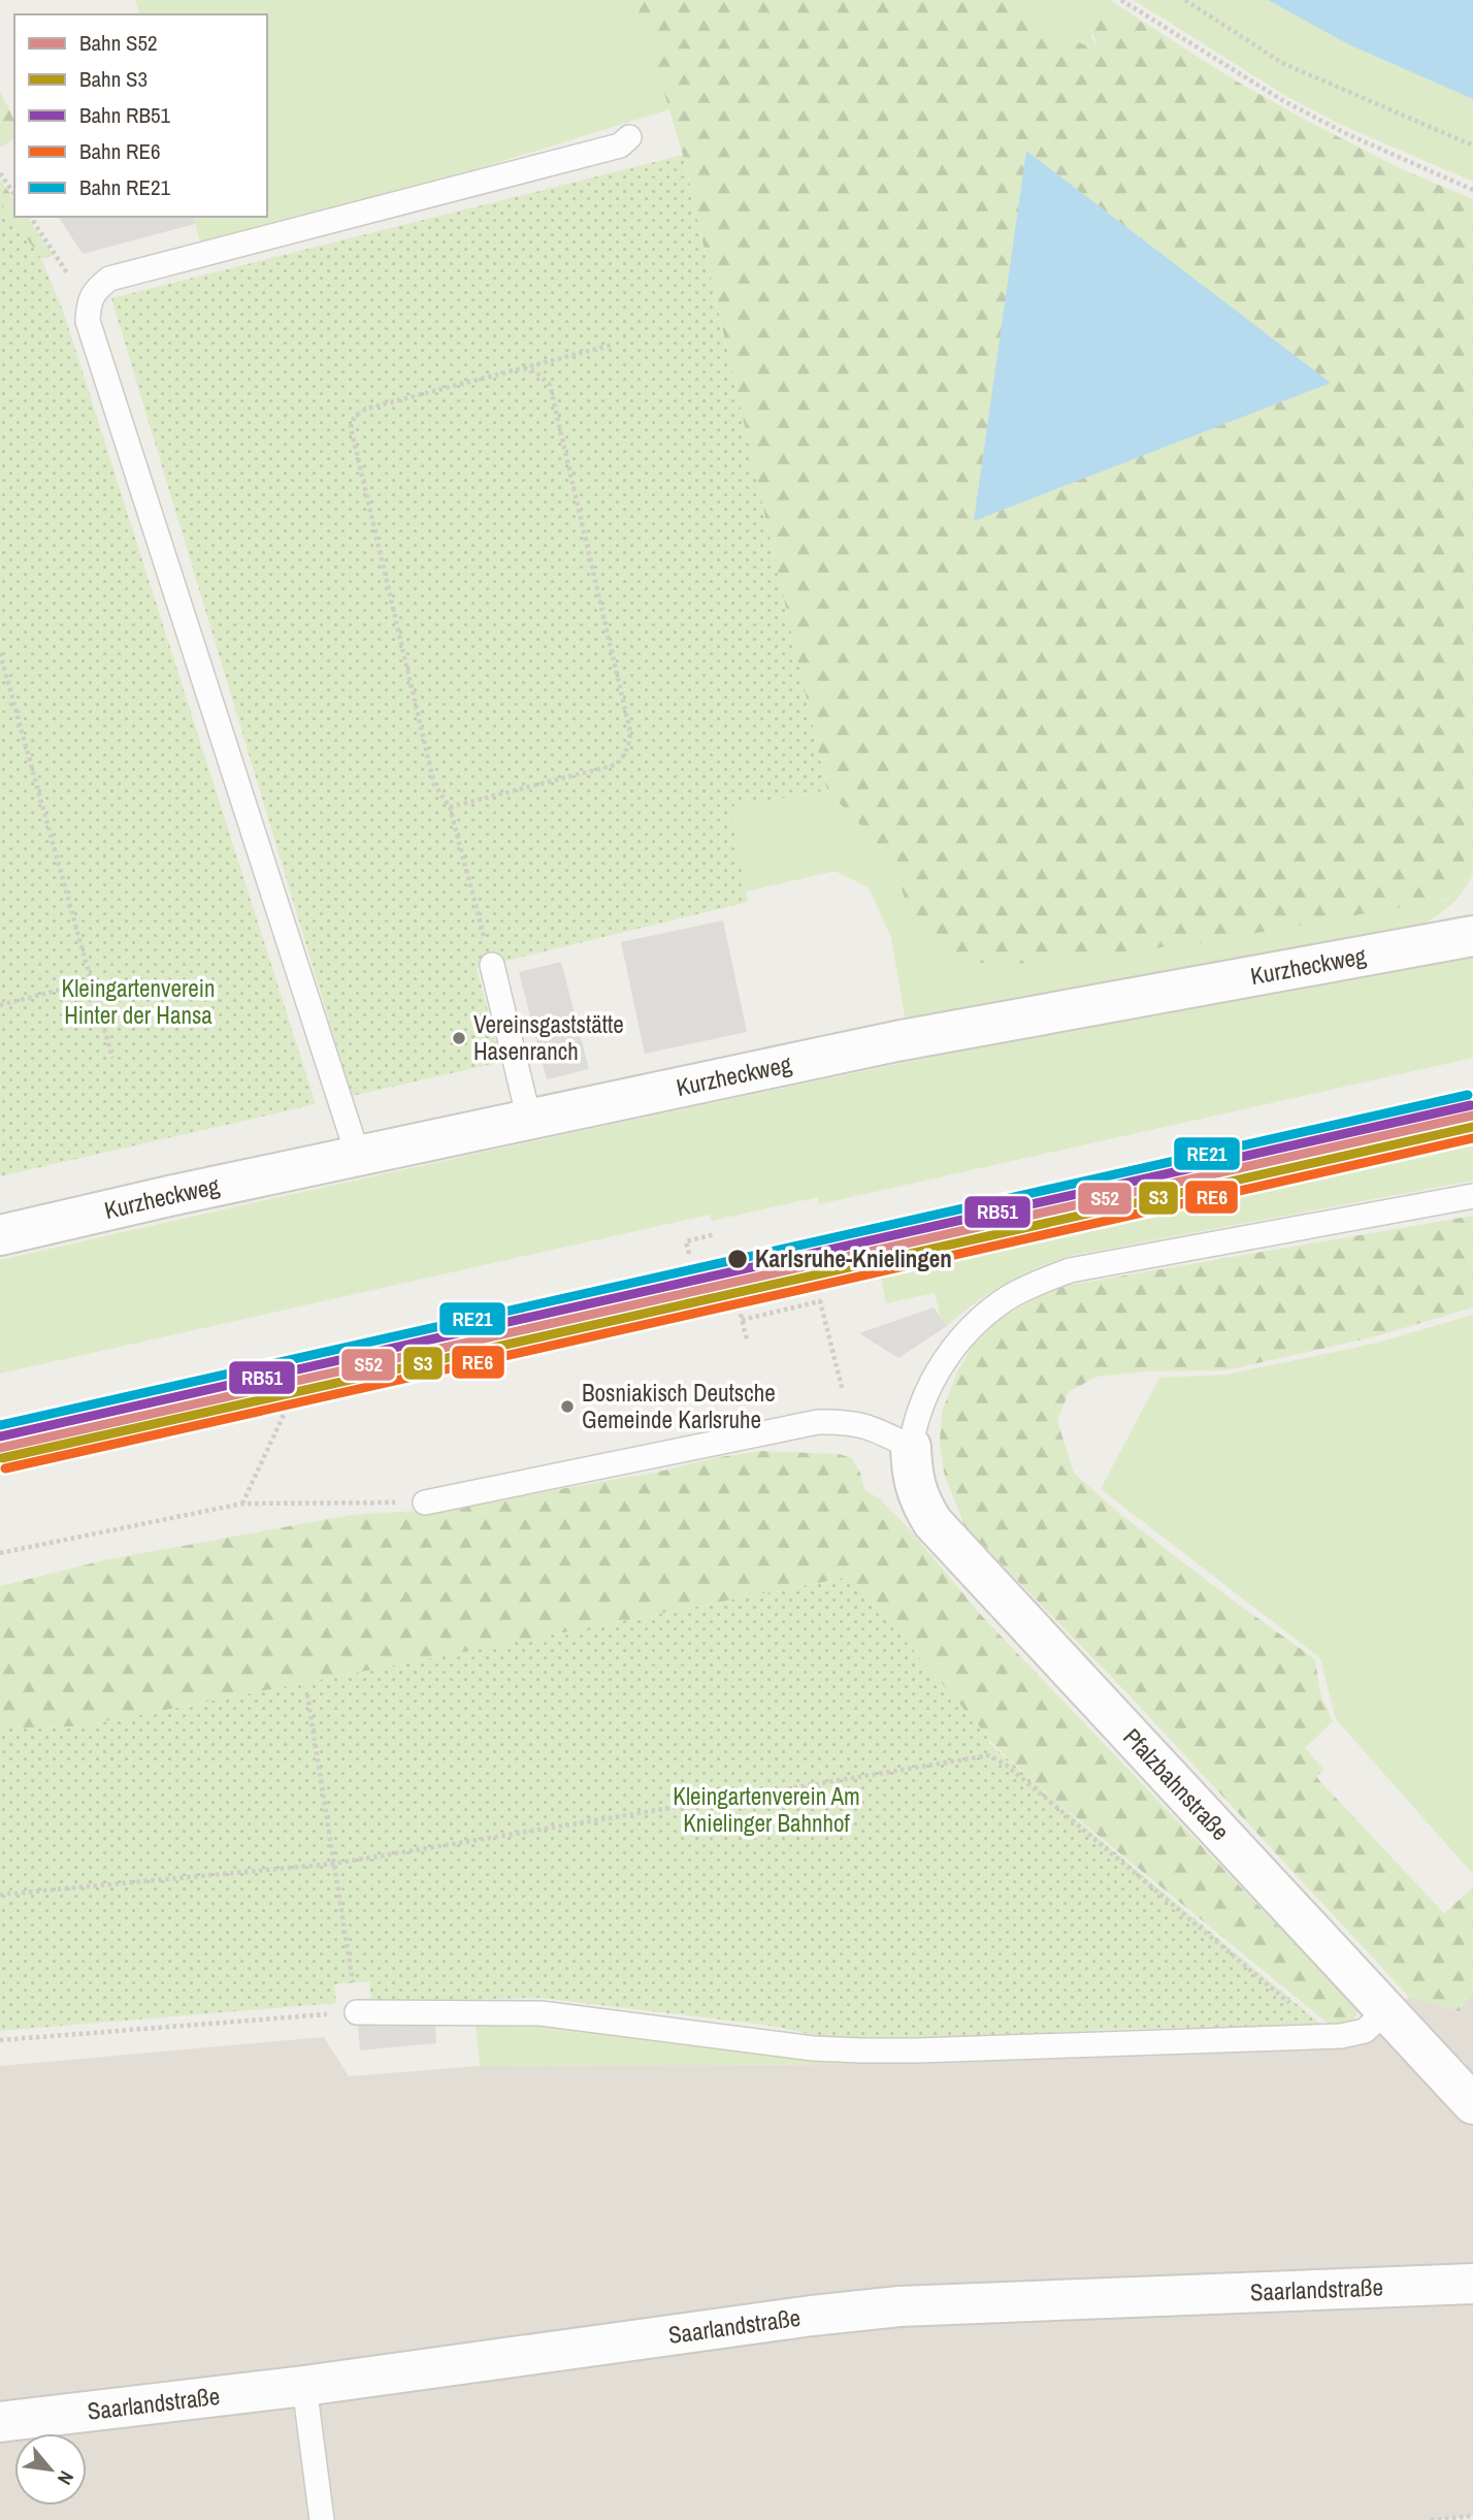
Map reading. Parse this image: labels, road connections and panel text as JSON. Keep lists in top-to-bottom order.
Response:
{
  "streets": {
    "street": ["Kurzheckweg", "Pfalzbahnstraße", "Saarlandstraße"]
  },
  "parks": ["Kleingartenverein Hinter der Hansa", "Kleingartenverein Am Knielinger Bahnhof"],
  "places": ["Vereinsgaststätte Hasenranch", "Karlsruhe-Knielingen", "Bosniakisch Deutsche Gemeinde Karlsruhe"],
  "lines": [
    "rail line RE21",
    "rail line RB51",
    "rail line S52",
    "rail line S3",
    "rail line RE6"
  ],
  "legend": [
    "Bahn S52",
    "Bahn S3",
    "Bahn RB51",
    "Bahn RE6",
    "Bahn RE21"
  ],
  "north": "bottom right"
}
